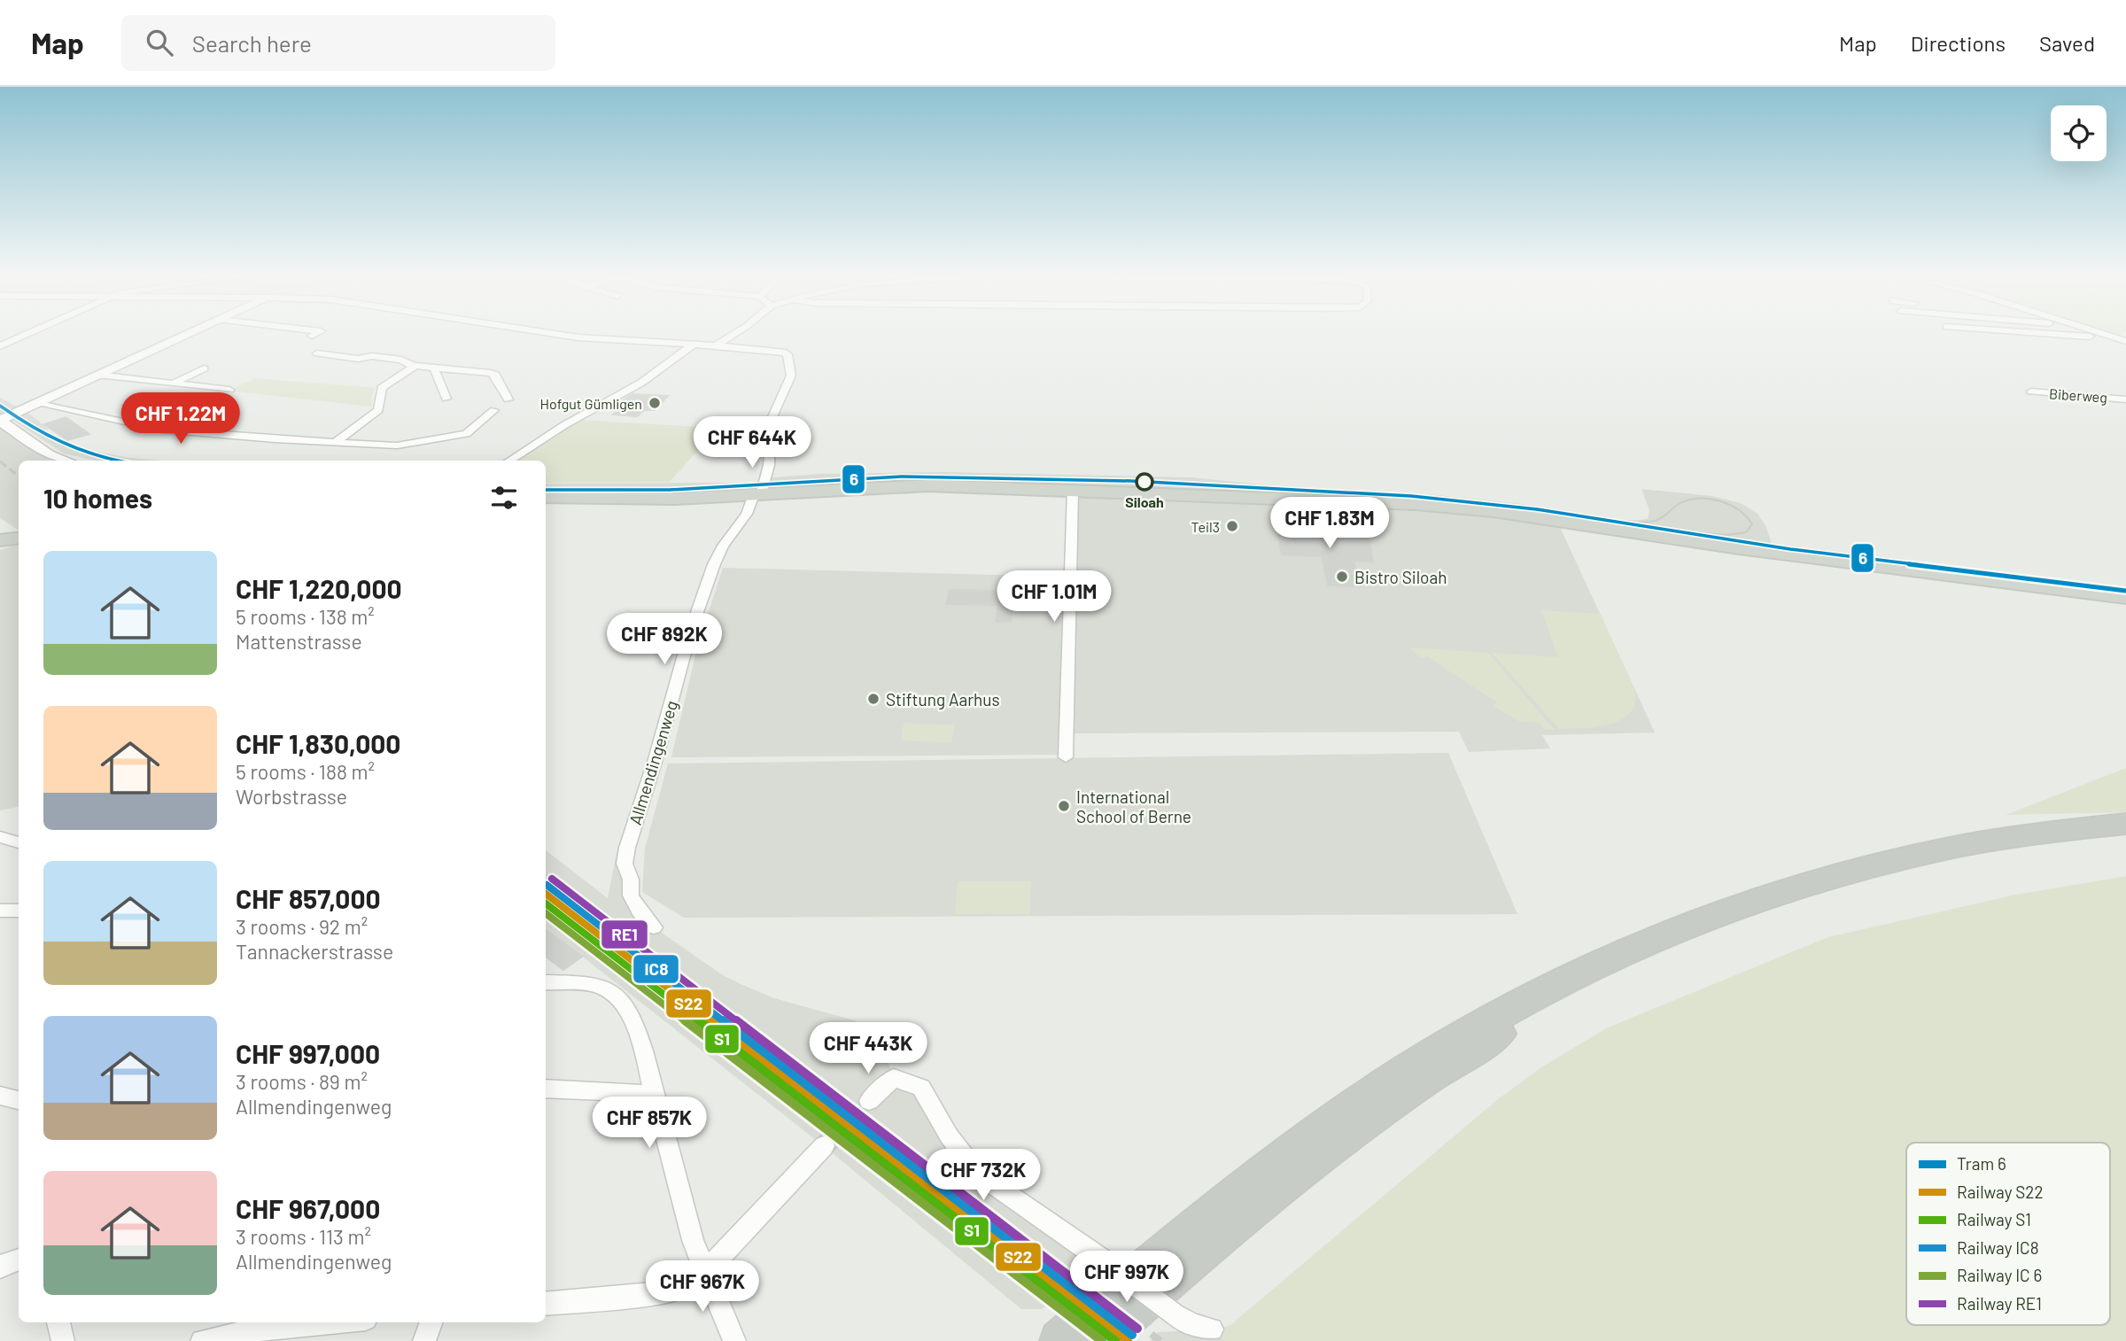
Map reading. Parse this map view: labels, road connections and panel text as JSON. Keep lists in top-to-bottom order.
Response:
{
  "streets": {
    "street": ["Biberweg", "Allmendingenweg"]
  },
  "places": [
    "Hofgut Gümligen",
    "Siloah",
    "Teil3",
    "Bistro Siloah",
    "Stiftung Aarhus",
    "International School of Berne"
  ],
  "lines": [
    "tram line 6",
    "rail line RE1",
    "rail line IC8",
    "rail line S22",
    "rail line S1"
  ],
  "legend": [
    "Tram 6",
    "Railway S22",
    "Railway S1",
    "Railway IC8",
    "Railway IC 6",
    "Railway RE1"
  ],
  "page": {
    "header": "Map",
    "search": "Search here",
    "nav": ["Map", "Directions", "Saved"],
    "price": [
      "CHF 1.22M",
      "CHF 644K",
      "CHF 1.83M",
      "CHF 1.01M",
      "CHF 892K",
      "CHF 443K",
      "CHF 857K",
      "CHF 732K",
      "CHF 997K",
      "CHF 967K"
    ],
    "heading": "10 homes",
    "list": [
      {
        "name": "CHF 1,220,000",
        "note": "5 rooms · 138 m² · Mattenstrasse"
      },
      {
        "name": "CHF 1,830,000",
        "note": "5 rooms · 188 m² · Worbstrasse"
      },
      {
        "name": "CHF 857,000",
        "note": "3 rooms · 92 m² · Tannackerstrasse"
      },
      {
        "name": "CHF 997,000",
        "note": "3 rooms · 89 m² · Allmendingenweg"
      },
      {
        "name": "CHF 967,000",
        "note": "3 rooms · 113 m² · Allmendingenweg"
      }
    ]
  }
}
